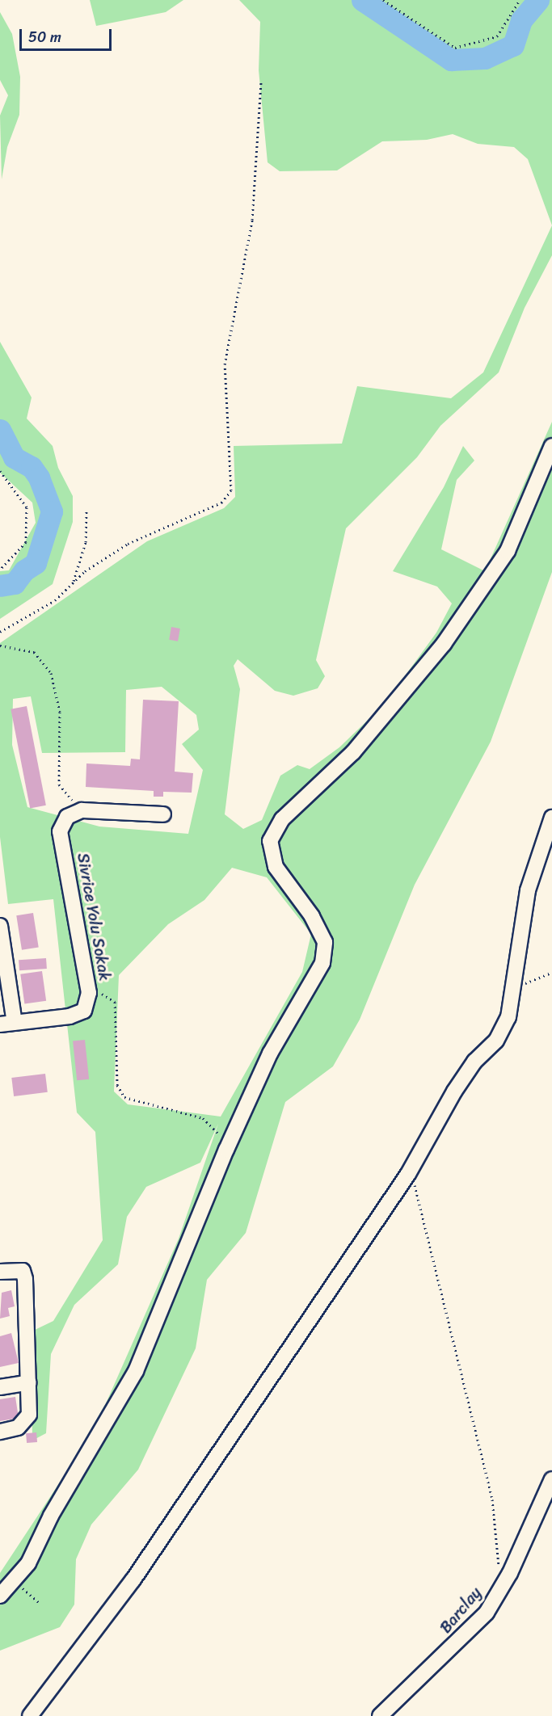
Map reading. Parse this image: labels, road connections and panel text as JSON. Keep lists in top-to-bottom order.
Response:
{
  "streets": {
    "street": ["Sivrice Yolu Sokak", "Barclay"]
  },
  "scale_bar": "50 m"
}
